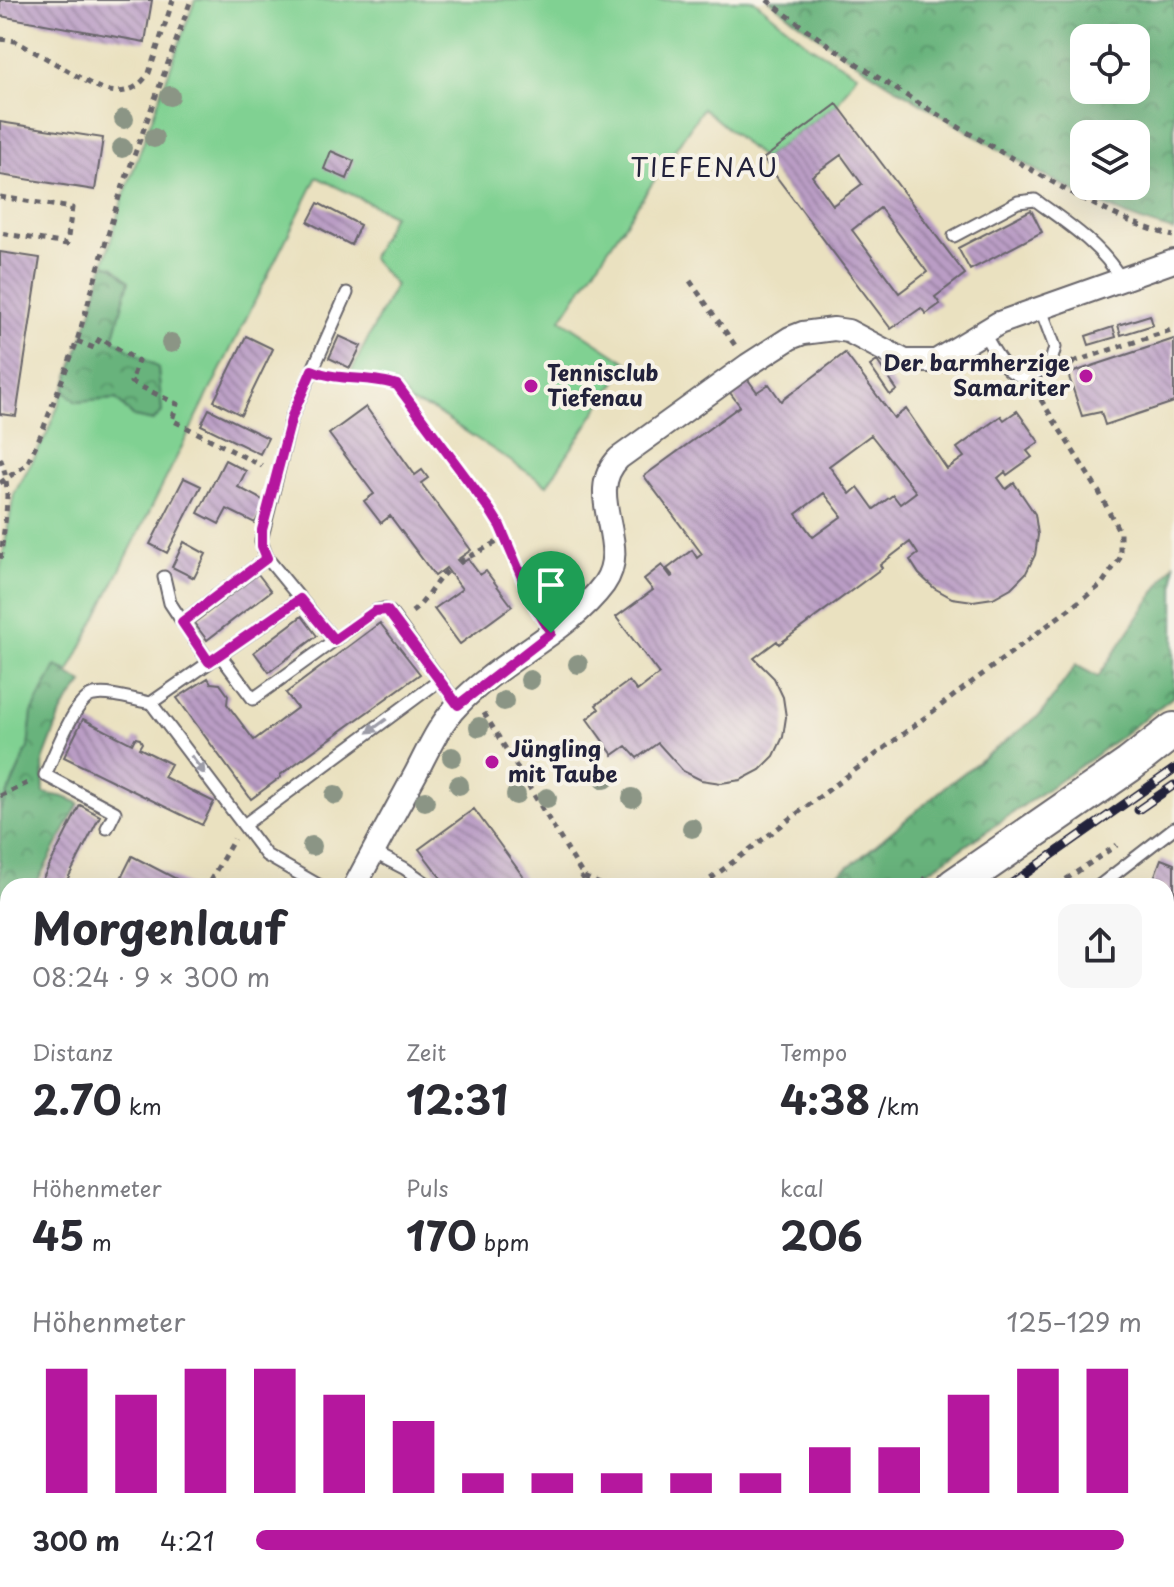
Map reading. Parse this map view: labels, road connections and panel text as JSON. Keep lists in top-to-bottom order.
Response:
{
  "districts": ["TIEFENAU"],
  "places": ["Der barmherzige Samariter", "Tennisclub Tiefenau", "Jüngling mit Taube"],
  "page": {
    "heading": ["Morgenlauf", "08:24 · 9 × 300 m"],
    "stats": [
      ["Distanz", "2.70 km"],
      ["Zeit", "12:31"],
      ["Tempo", "4:38 /km"],
      ["Höhenmeter", "45 m"],
      ["Puls", "170 bpm"],
      ["kcal", "206"]
    ],
    "chart": ["Höhenmeter", "125–129 m"],
    "list": [
      {
        "name": "300 m",
        "note": "4:21"
      }
    ]
  }
}
